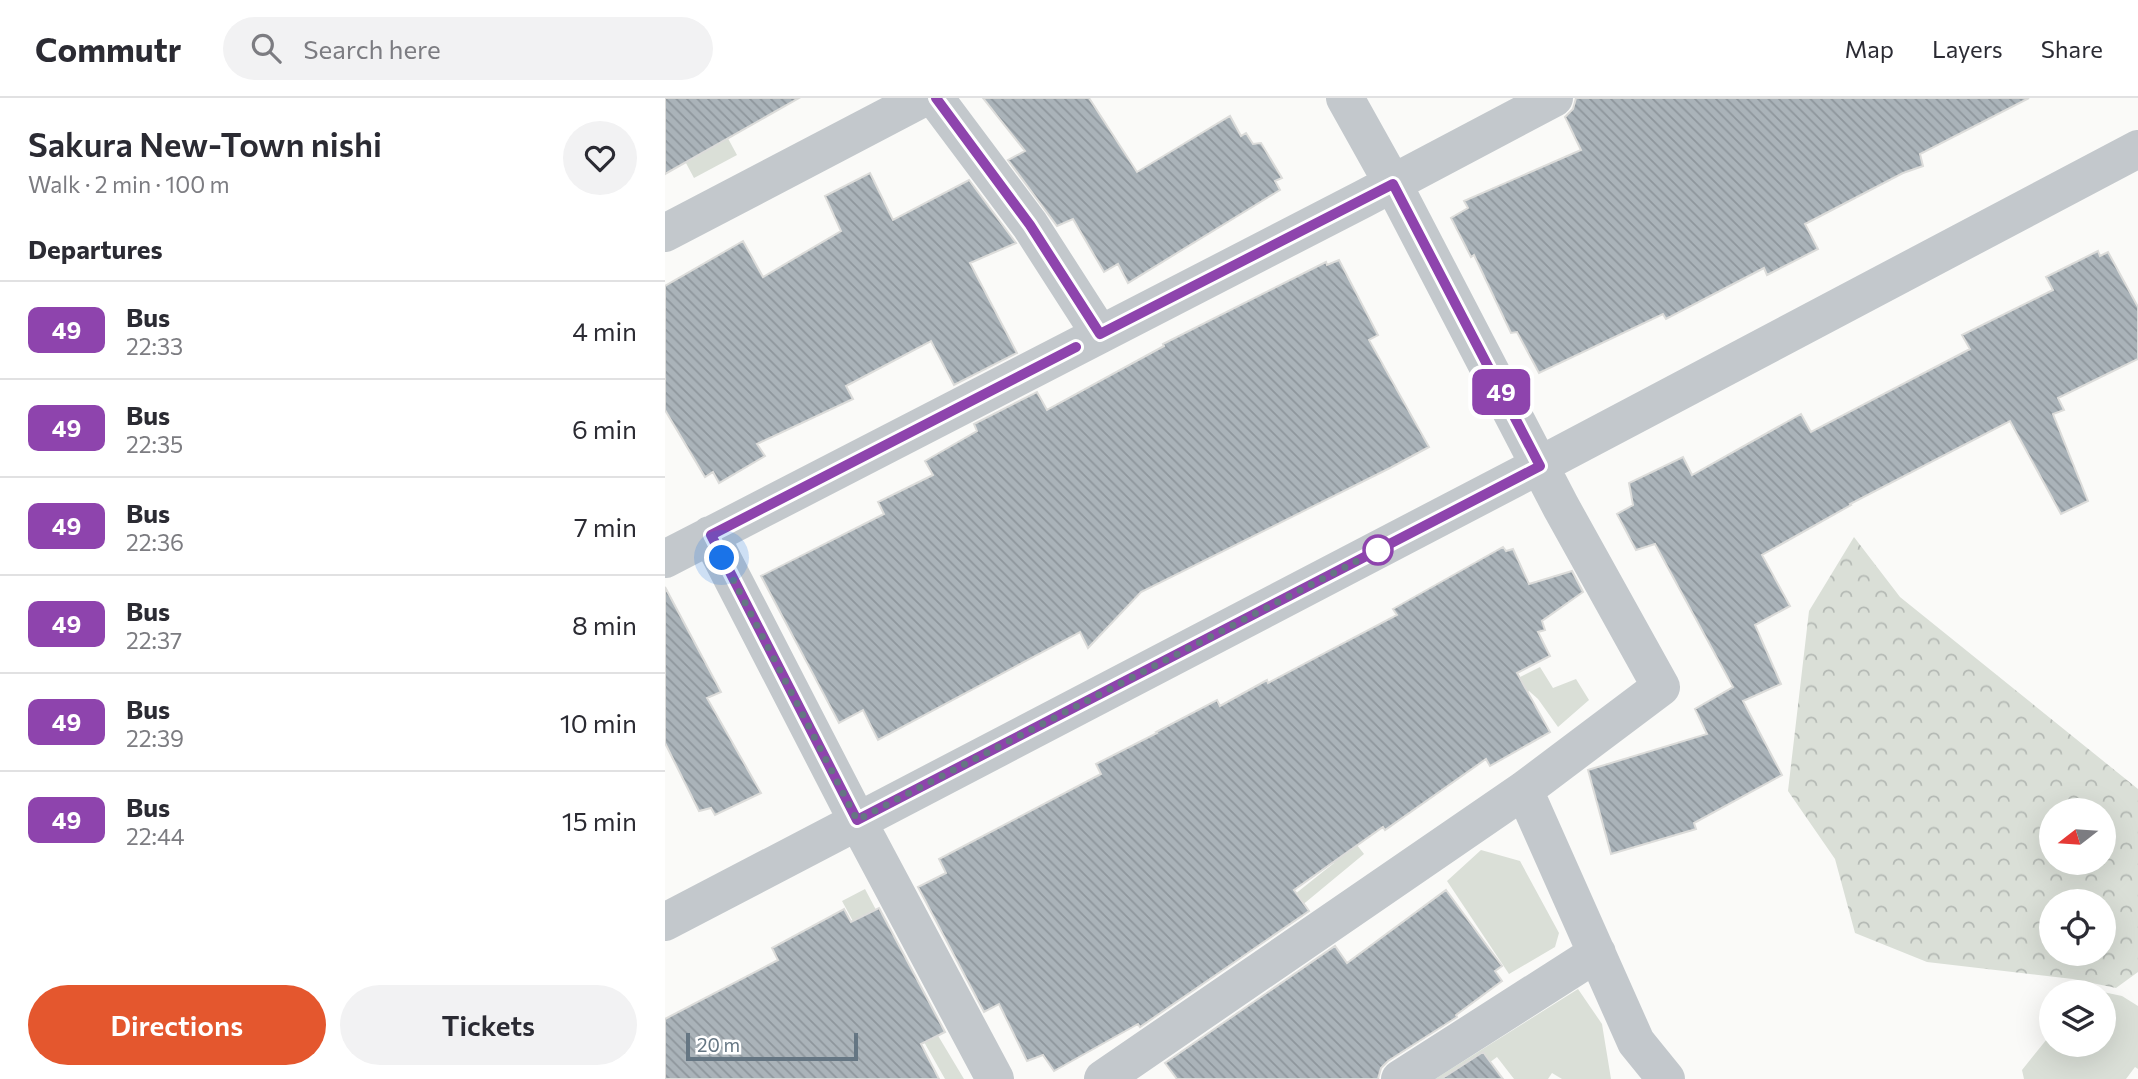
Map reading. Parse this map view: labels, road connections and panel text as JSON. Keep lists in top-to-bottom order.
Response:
{
  "lines": ["bus line 49"],
  "scale_bar": "20 m",
  "north": "left",
  "page": {
    "header": "Commutr",
    "search": "Search here",
    "nav": ["Map", "Layers", "Share"],
    "heading": [
      ["Sakura New-Town nishi", "Walk · 2 min · 100 m"],
      "Departures"
    ],
    "on_map": "49",
    "list": [
      {
        "mark": "49",
        "name": "Bus",
        "note": "22:33",
        "value": "4 min"
      },
      {
        "mark": "49",
        "name": "Bus",
        "note": "22:35",
        "value": "6 min"
      },
      {
        "mark": "49",
        "name": "Bus",
        "note": "22:36",
        "value": "7 min"
      },
      {
        "mark": "49",
        "name": "Bus",
        "note": "22:37",
        "value": "8 min"
      },
      {
        "mark": "49",
        "name": "Bus",
        "note": "22:39",
        "value": "10 min"
      },
      {
        "mark": "49",
        "name": "Bus",
        "note": "22:44",
        "value": "15 min"
      }
    ],
    "buttons": ["Directions", "Tickets"],
    "scale": "20 m"
  }
}
